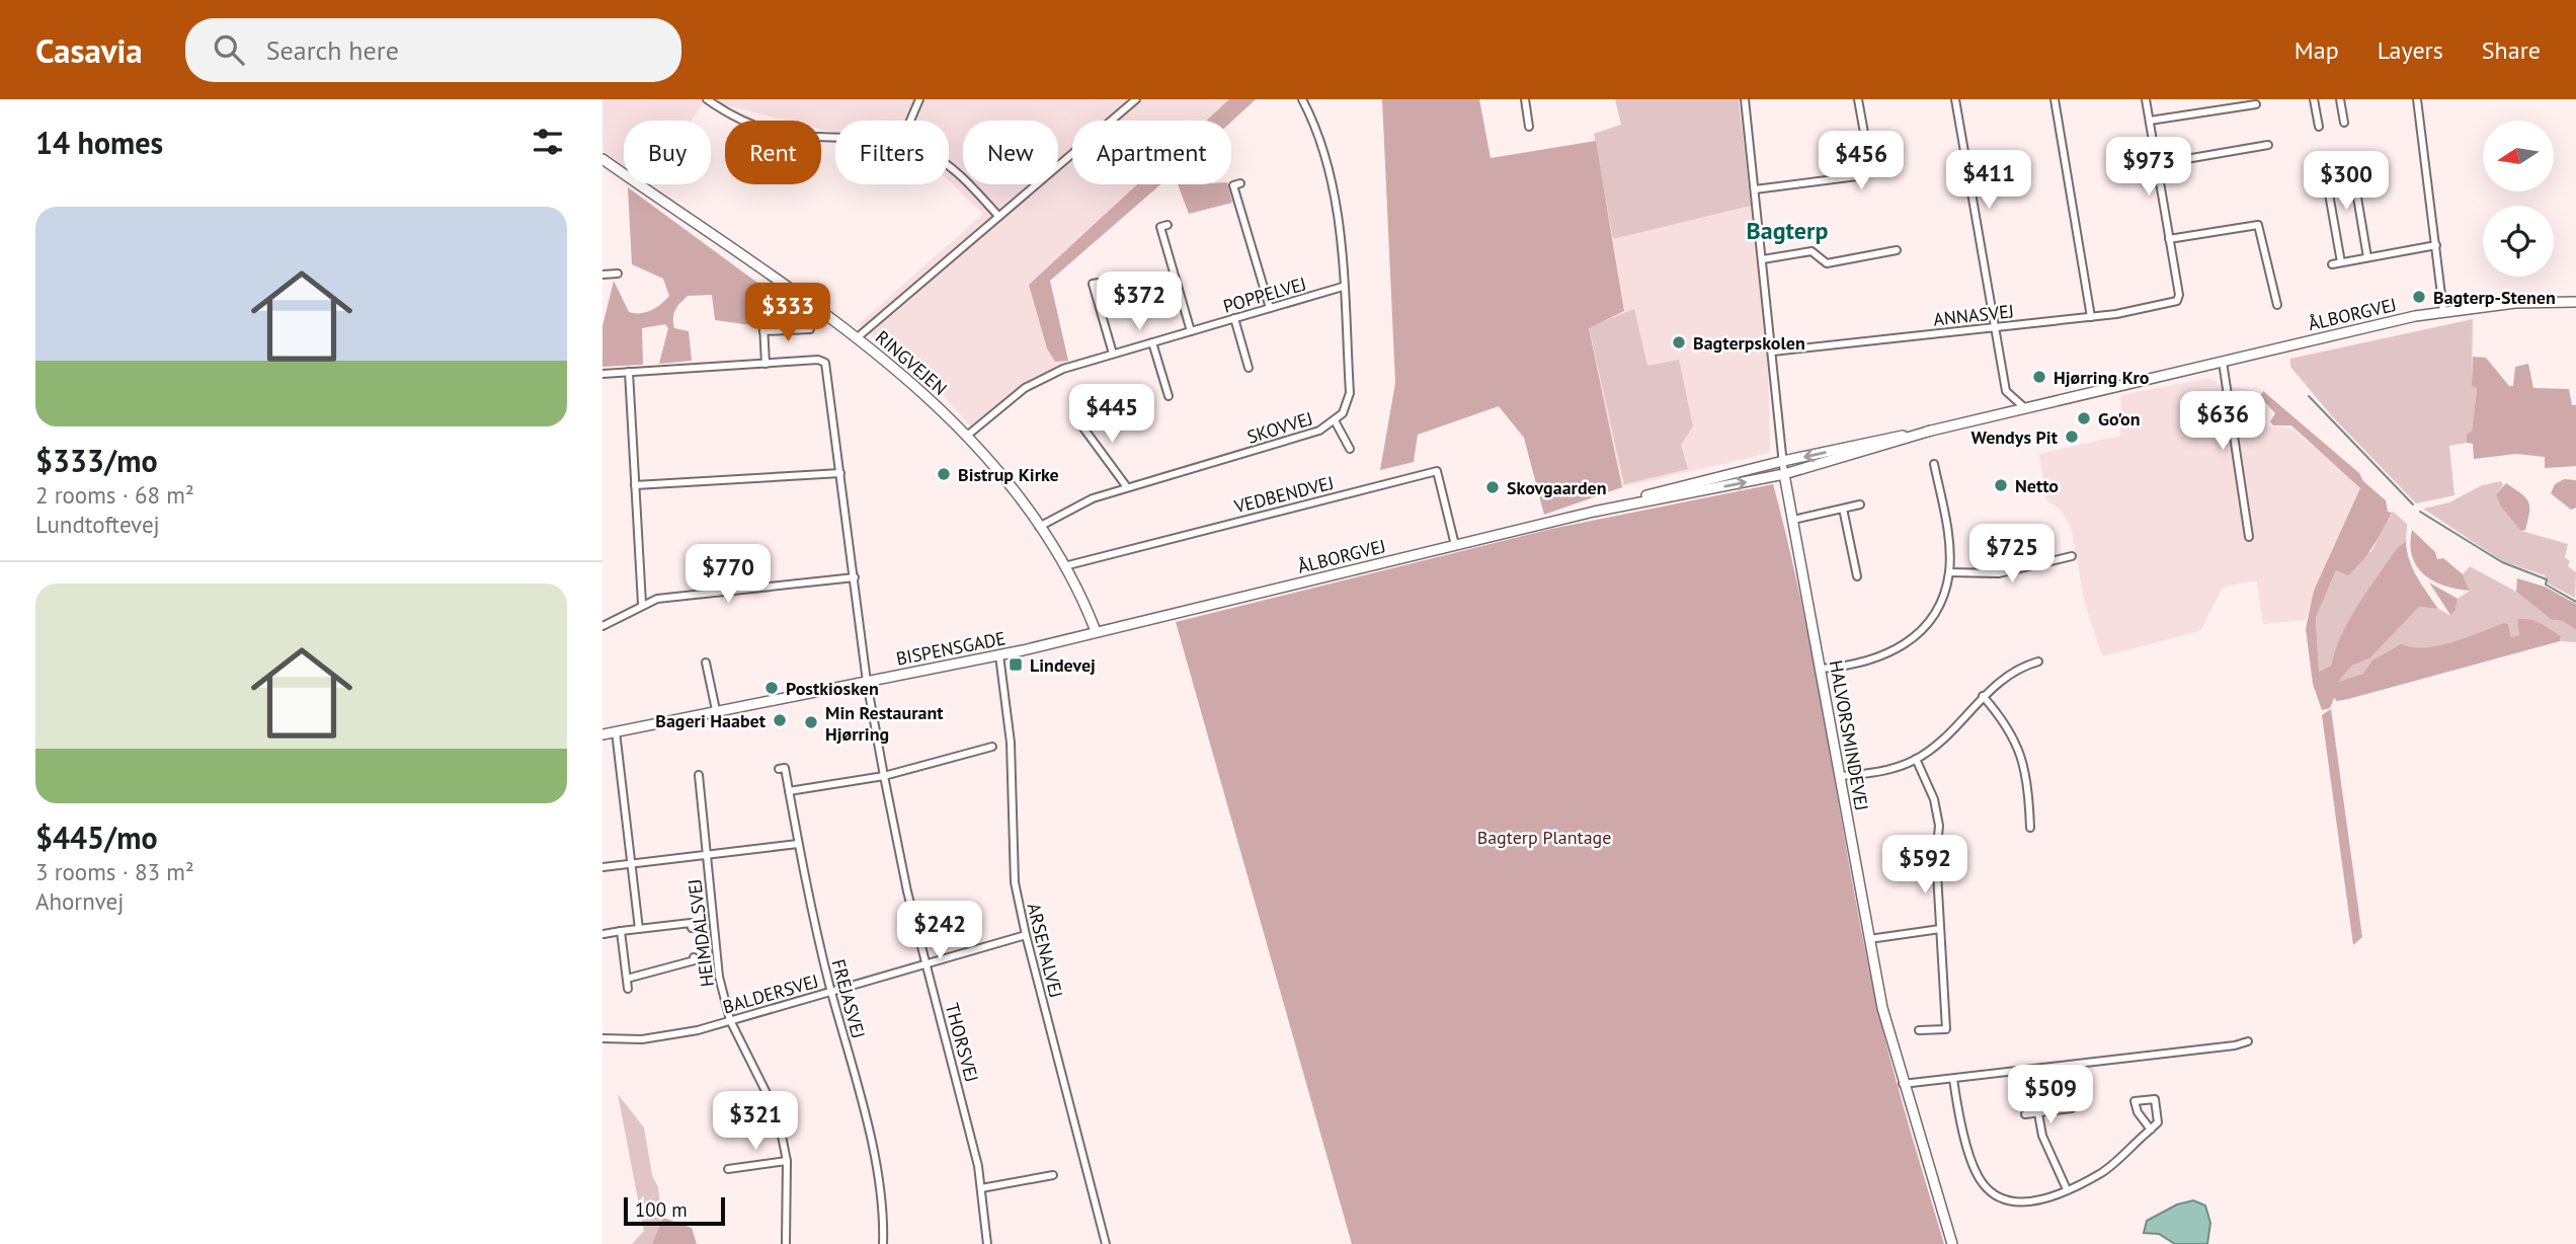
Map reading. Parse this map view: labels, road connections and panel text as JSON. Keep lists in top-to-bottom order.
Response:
{
  "streets": {
    "main road": [
      "ÅLBORGVEJ",
      "RINGVEJEN",
      "BISPENSGADE",
      "HALVORSMINDEVEJ"
    ],
    "street": [
      "POPPELVEJ",
      "ANNASVEJ",
      "SKOVVEJ",
      "VEDBENDVEJ",
      "HEIMDALSVEJ",
      "ARSENALVEJ",
      "BALDERSVEJ",
      "FREJASVEJ",
      "THORSVEJ"
    ]
  },
  "crossings": [
    ["POPPELVEJ", "RINGVEJEN"],
    ["POPPELVEJ", "SKOVVEJ"],
    ["ÅLBORGVEJ", "RINGVEJEN"],
    ["ÅLBORGVEJ", "VEDBENDVEJ"],
    ["ÅLBORGVEJ", "BISPENSGADE"],
    ["ÅLBORGVEJ", "HALVORSMINDEVEJ"],
    ["RINGVEJEN", "SKOVVEJ"],
    ["RINGVEJEN", "VEDBENDVEJ"],
    ["RINGVEJEN", "BISPENSGADE"],
    ["BISPENSGADE", "ARSENALVEJ"],
    ["BISPENSGADE", "THORSVEJ"],
    ["HEIMDALSVEJ", "BALDERSVEJ"],
    ["ARSENALVEJ", "BALDERSVEJ"],
    ["BALDERSVEJ", "FREJASVEJ"],
    ["BALDERSVEJ", "THORSVEJ"]
  ],
  "districts": ["Bagterp"],
  "parks": ["Bagterp Plantage"],
  "places": {
    "other": [
      "Bagterp-Stenen",
      "Bagterpskolen",
      "Hjørring Kro",
      "Go'on",
      "Wendys Pit",
      "Bistrup Kirke",
      "Netto",
      "Skovgaarden",
      "Postkiosken",
      "Bageri Haabet",
      "Min Restaurant Hjørring"
    ],
    "transit": ["Lindevej"]
  },
  "scale_bar": "100 m",
  "north": "left",
  "page": {
    "header": "Casavia",
    "search": "Search here",
    "nav": ["Map", "Layers", "Share"],
    "heading": "14 homes",
    "chip": [
      "Buy",
      "Rent",
      "Filters",
      "New",
      "Apartment"
    ],
    "price": [
      "$456",
      "$973",
      "$411",
      "$300",
      "$372",
      "$333",
      "$445",
      "$636",
      "$725",
      "$770",
      "$592",
      "$242",
      "$509",
      "$321"
    ],
    "list": [
      {
        "name": "$333/mo",
        "note": "2 rooms · 68 m² · Lundtoftevej"
      },
      {
        "name": "$445/mo",
        "note": "3 rooms · 83 m² · Ahornvej"
      }
    ],
    "scale": "100 m"
  }
}
